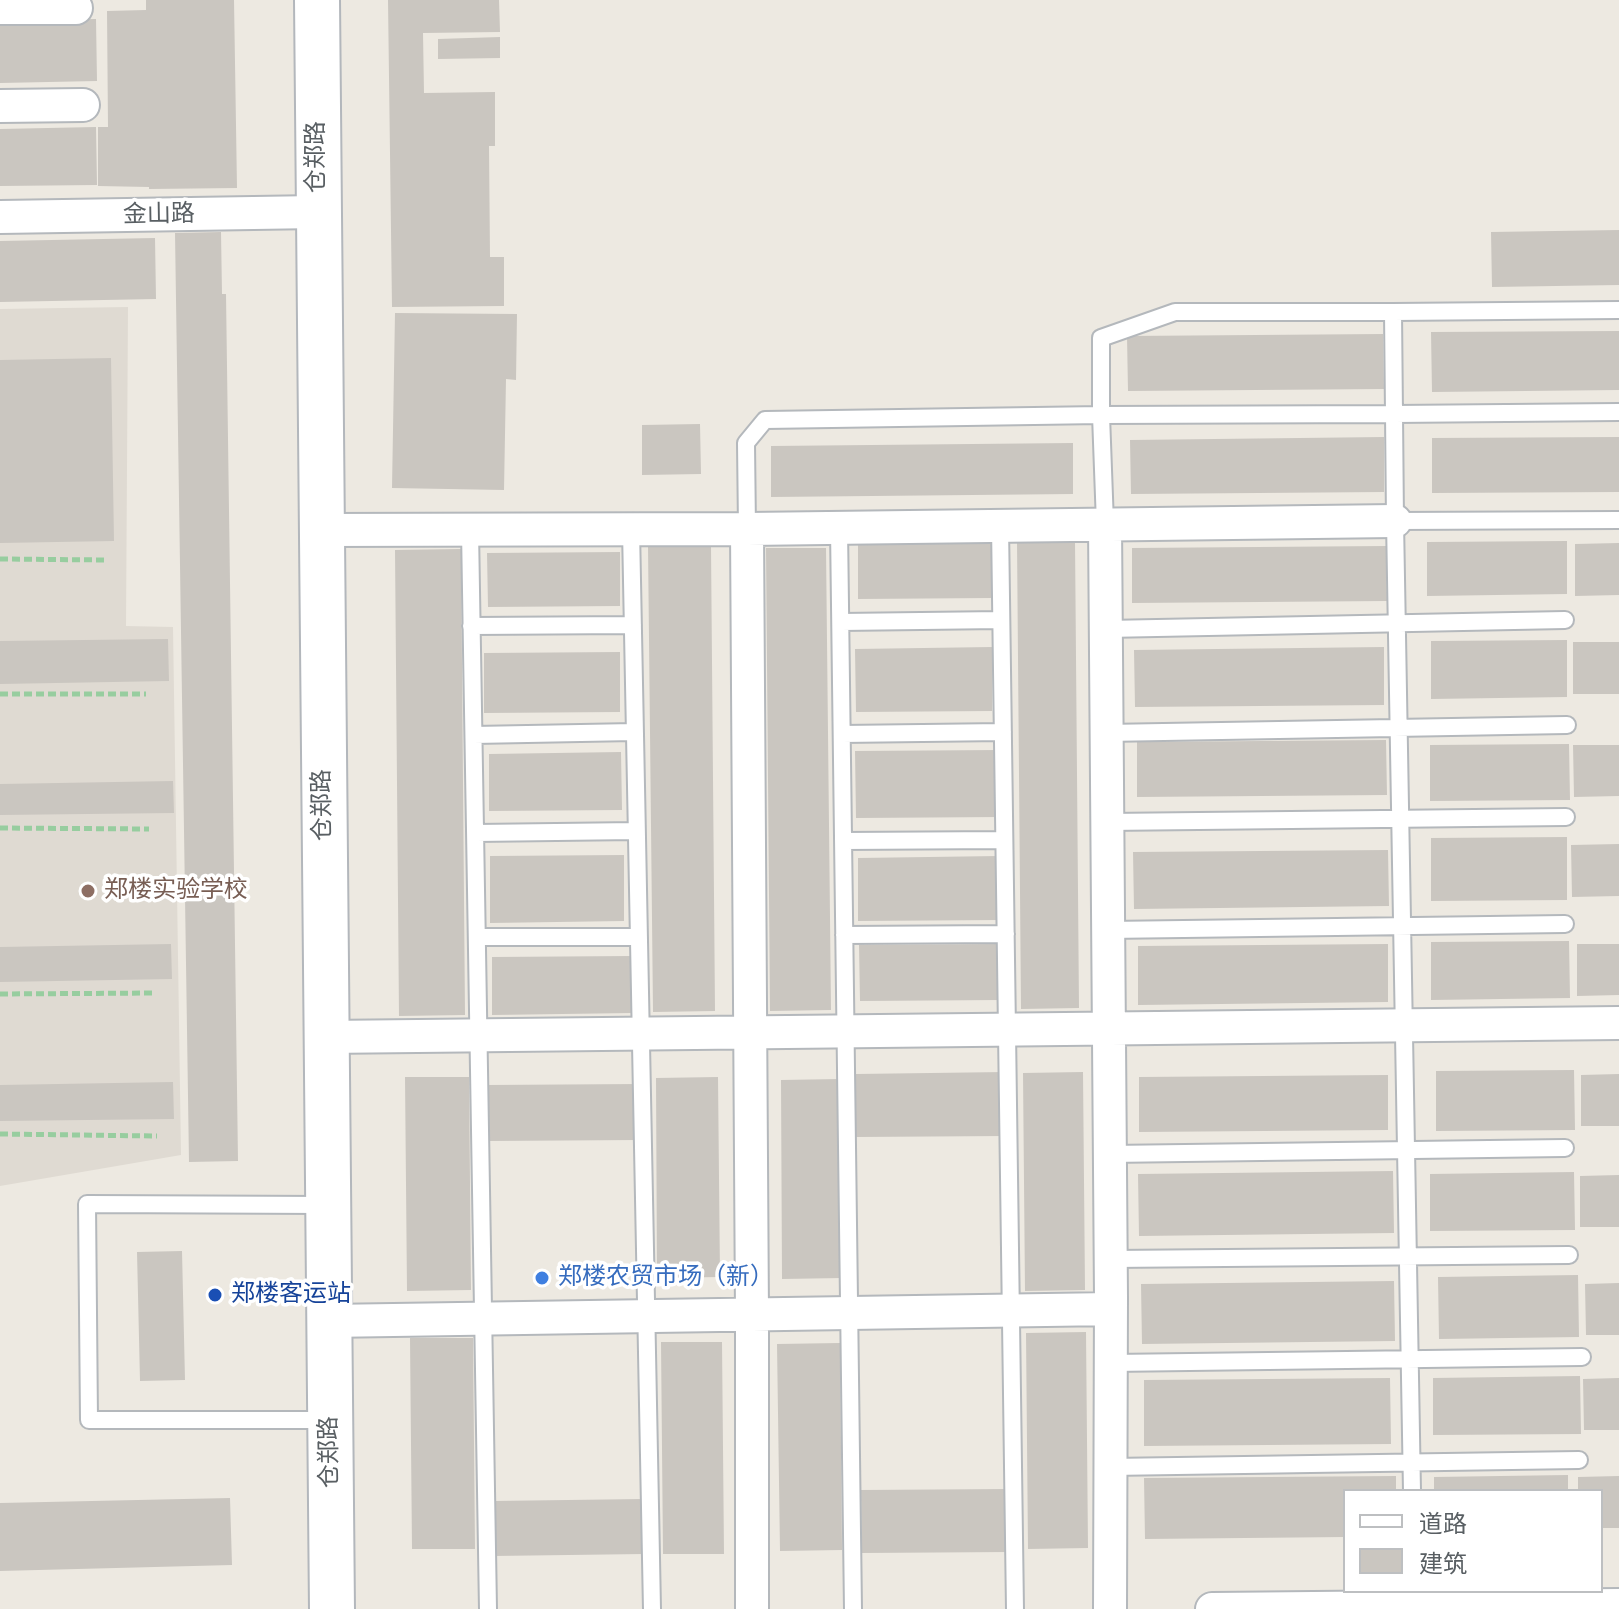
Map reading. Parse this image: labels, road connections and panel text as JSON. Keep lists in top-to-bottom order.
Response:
{
  "streets": {
    "main road": ["仓郑路"],
    "street": ["金山路"]
  },
  "crossings": [
    ["仓郑路", "金山路"]
  ],
  "places": ["郑楼实验学校", "郑楼农贸市场（新）", "郑楼客运站"],
  "legend": ["道路", "建筑"]
}
